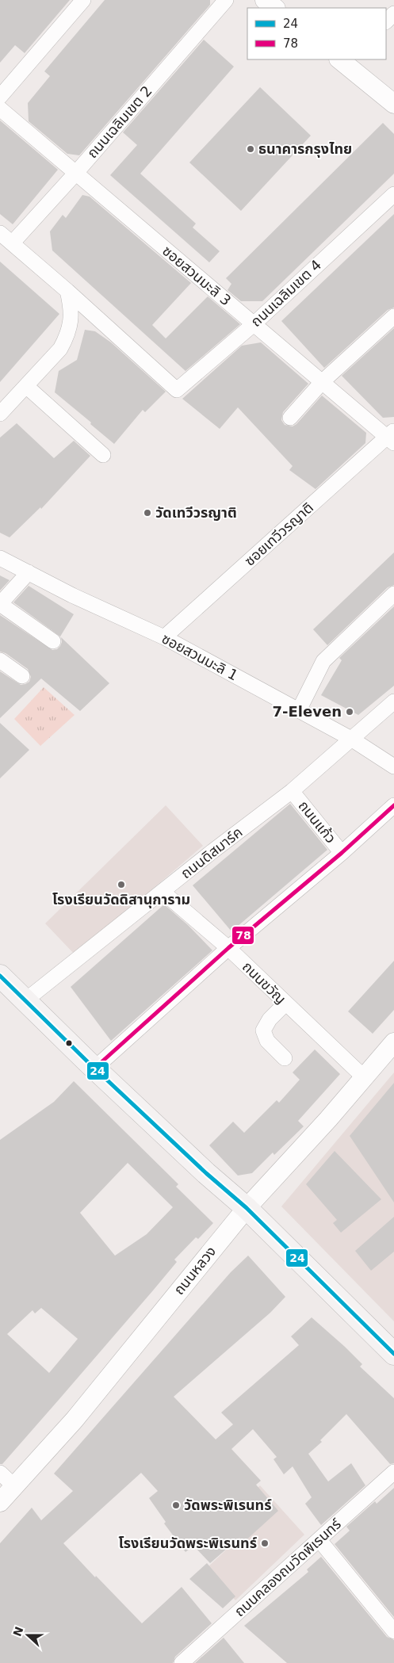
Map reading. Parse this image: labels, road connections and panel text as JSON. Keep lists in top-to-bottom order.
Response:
{
  "streets": {
    "street": [
      "ถนนเฉลิมเขต 2",
      "ซอยสวนมะลิ 3",
      "ถนนเฉลิมเขต 4",
      "ซอยเทวีวรญาติ",
      "ซอยสวนมะลิ 1",
      "ถนนแก้ว",
      "ถนนดิสมาร์ค",
      "ถนนขวัญ",
      "ถนนหลวง",
      "ถนนคลองถมวัดพิเรนทร์"
    ]
  },
  "crossings": [
    ["ถนนเฉลิมเขต 2", "ซอยสวนมะลิ 3"],
    ["ซอยสวนมะลิ 3", "ถนนเฉลิมเขต 4"],
    ["ซอยสวนมะลิ 3", "ซอยเทวีวรญาติ"],
    ["ซอยเทวีวรญาติ", "ซอยสวนมะลิ 1"],
    ["ซอยสวนมะลิ 1", "ถนนดิสมาร์ค"],
    ["ถนนแก้ว", "ถนนดิสมาร์ค"],
    ["ถนนดิสมาร์ค", "ถนนขวัญ"],
    ["ถนนขวัญ", "ถนนหลวง"]
  ],
  "places": [
    "ธนาคารกรุงไทย",
    "วัดเทวีวรญาติ",
    "7-Eleven",
    "โรงเรียนวัดดิสานุการาม",
    "วัดพระพิเรนทร์",
    "โรงเรียนวัดพระพิเรนทร์"
  ],
  "lines": ["transit line 78", "transit line 24"],
  "legend": ["24", "78"],
  "north": "left"
}
